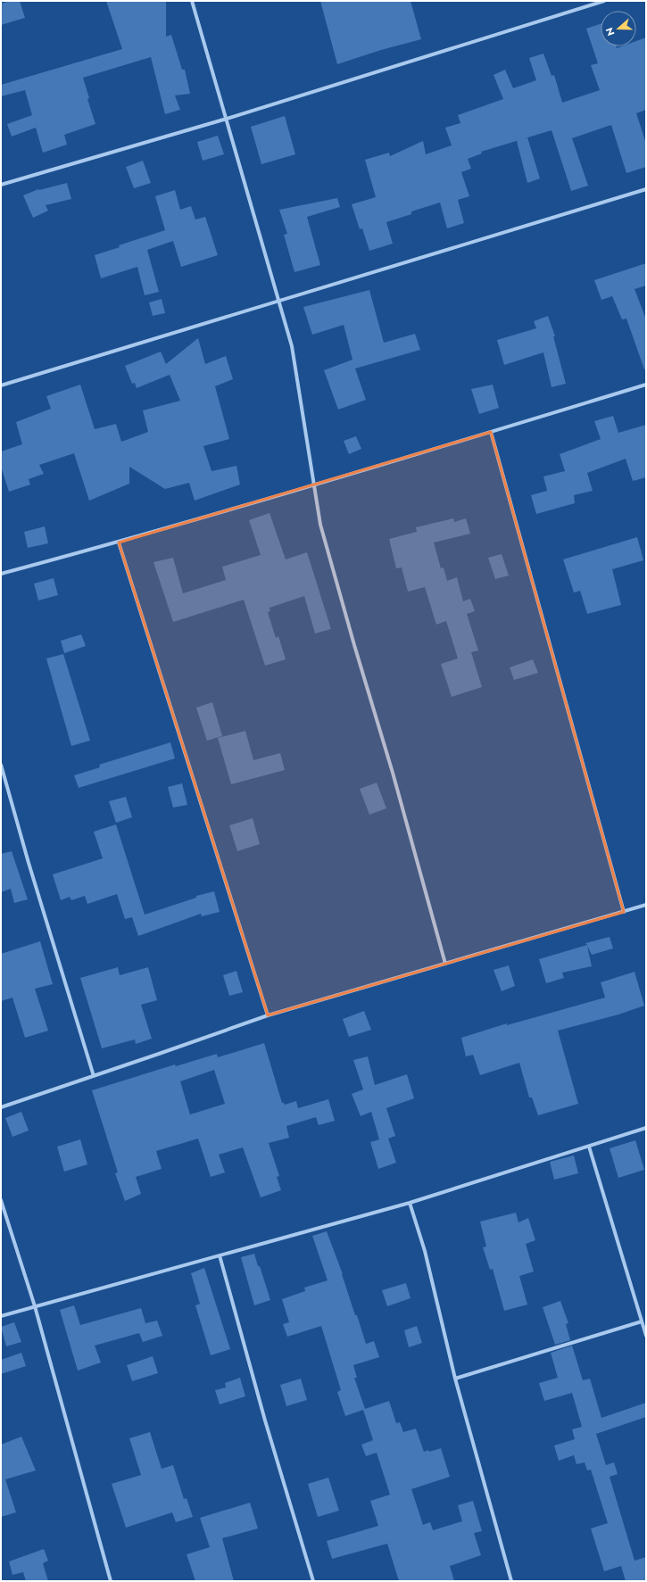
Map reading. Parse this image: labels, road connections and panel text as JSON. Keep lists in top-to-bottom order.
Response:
{
  "north": "left"
}
